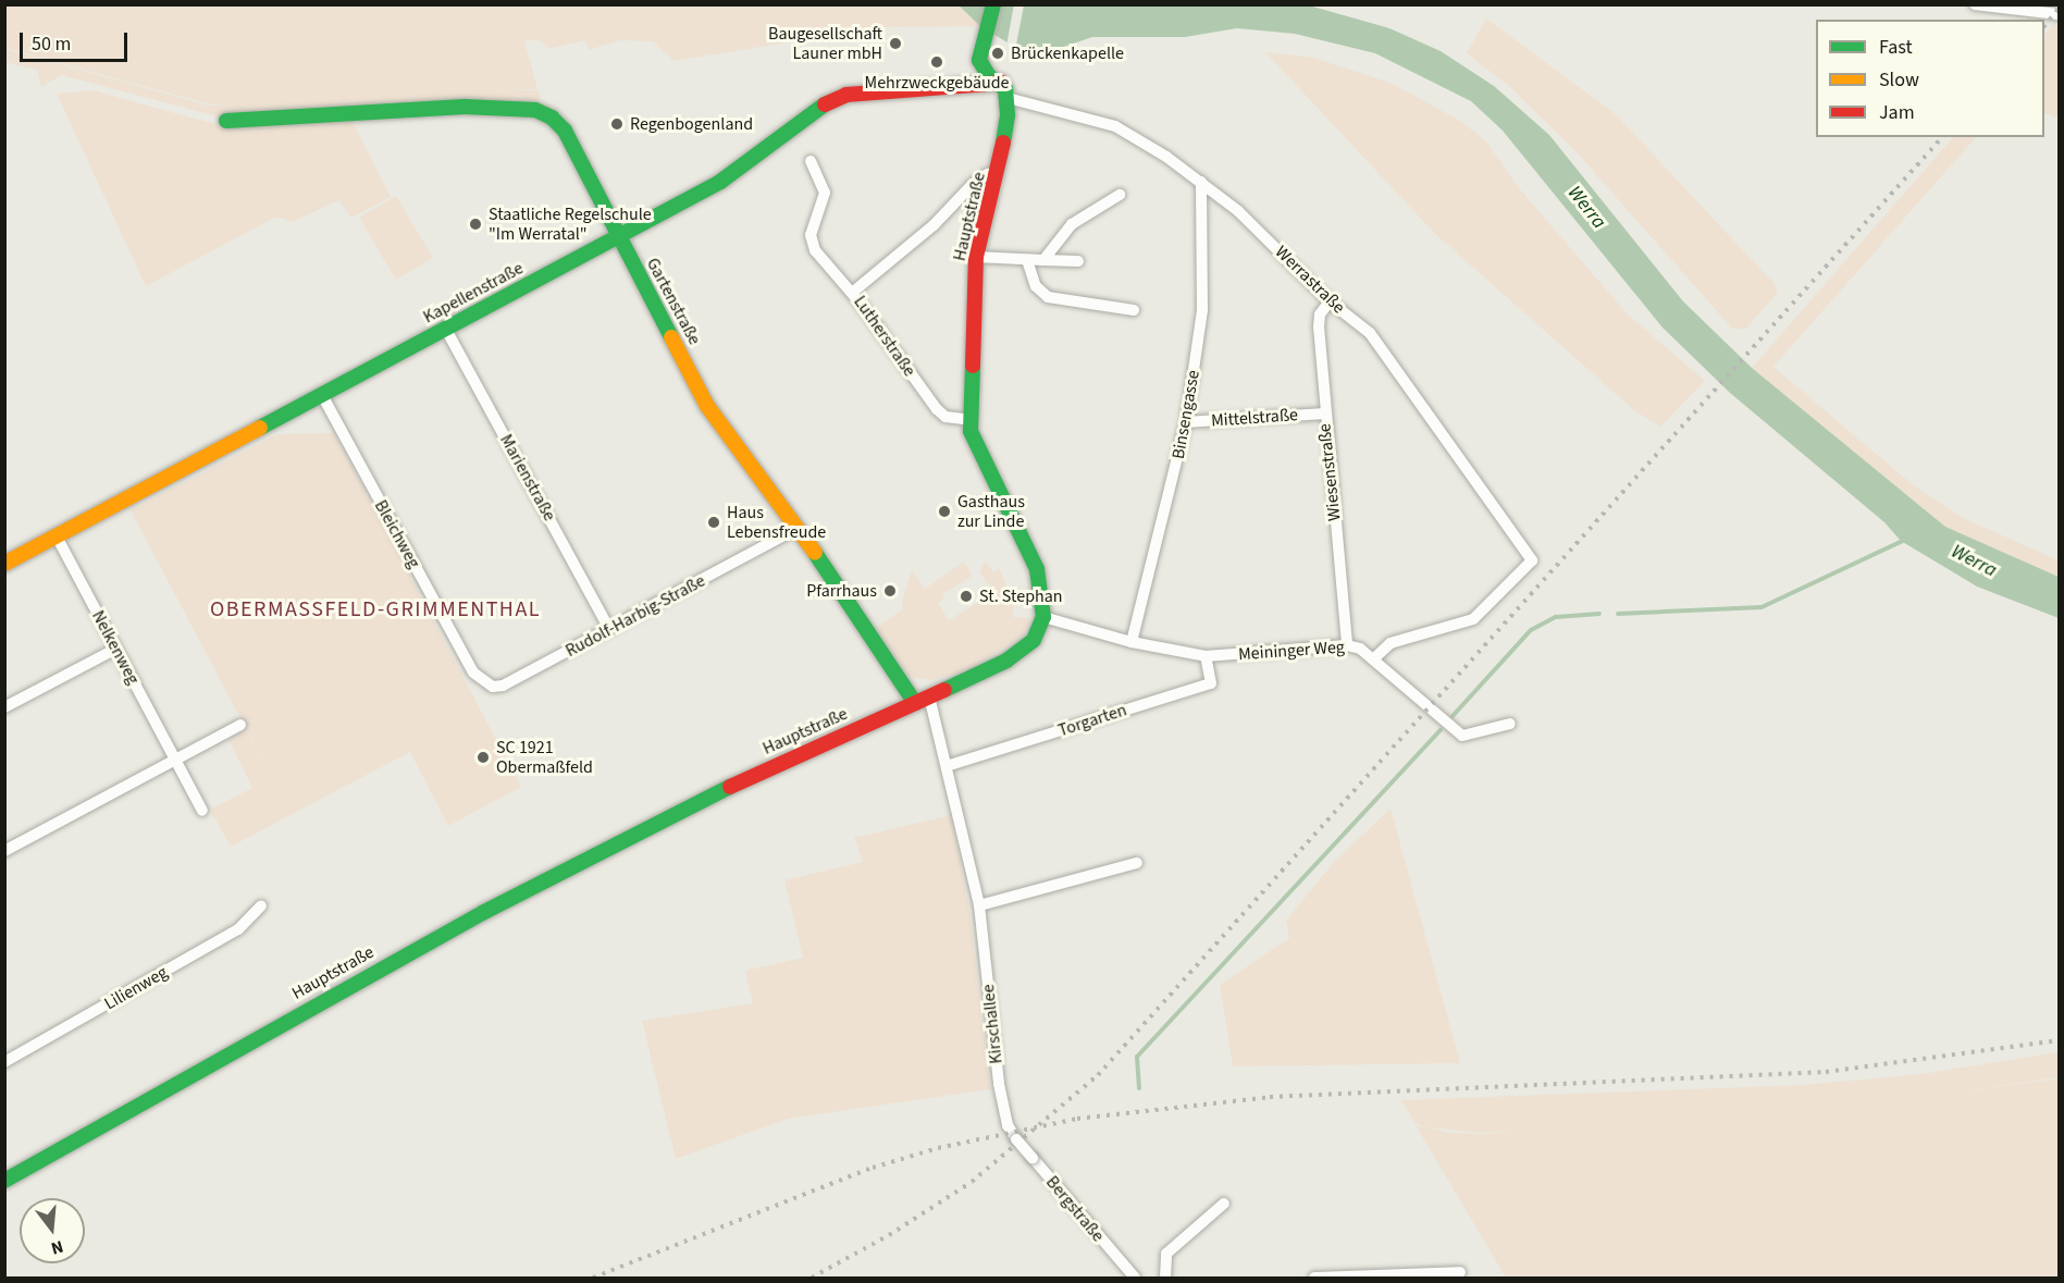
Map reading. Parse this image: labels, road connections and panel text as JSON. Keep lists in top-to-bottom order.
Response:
{
  "streets": {
    "street": [
      "Hauptstraße",
      "Werrastraße",
      "Kapellenstraße",
      "Gartenstraße",
      "Lutherstraße",
      "Binsengasse",
      "Mittelstraße",
      "Wiesenstraße",
      "Marienstraße",
      "Bleichweg",
      "Rudolf-Harbig-Straße",
      "Nelkenweg",
      "Meininger Weg",
      "Torgarten",
      "Lilienweg",
      "Kirschallee",
      "Bergstraße"
    ]
  },
  "crossings": [
    ["Hauptstraße", "Werrastraße"],
    ["Hauptstraße", "Kapellenstraße"],
    ["Hauptstraße", "Gartenstraße"],
    ["Hauptstraße", "Lutherstraße"],
    ["Hauptstraße", "Meininger Weg"],
    ["Hauptstraße", "Kirschallee"],
    ["Werrastraße", "Binsengasse"],
    ["Werrastraße", "Wiesenstraße"],
    ["Werrastraße", "Meininger Weg"],
    ["Kapellenstraße", "Gartenstraße"],
    ["Kapellenstraße", "Marienstraße"],
    ["Kapellenstraße", "Bleichweg"],
    ["Kapellenstraße", "Nelkenweg"],
    ["Gartenstraße", "Rudolf-Harbig-Straße"],
    ["Binsengasse", "Mittelstraße"],
    ["Binsengasse", "Meininger Weg"],
    ["Mittelstraße", "Wiesenstraße"],
    ["Wiesenstraße", "Meininger Weg"],
    ["Marienstraße", "Rudolf-Harbig-Straße"],
    ["Bleichweg", "Rudolf-Harbig-Straße"],
    ["Meininger Weg", "Torgarten"],
    ["Torgarten", "Kirschallee"],
    ["Kirschallee", "Bergstraße"]
  ],
  "districts": ["OBERMASSFELD-GRIMMENTHAL"],
  "water": ["Werra"],
  "places": [
    "Baugesellschaft Launer mbH",
    "Brückenkapelle",
    "Mehrzweckgebäude",
    "Regenbogenland",
    "Staatliche Regelschule \"Im Werratal\"",
    "Gasthaus zur Linde",
    "Haus Lebensfreude",
    "Pfarrhaus",
    "St. Stephan",
    "SC 1921 Obermaßfeld"
  ],
  "legend": ["Fast", "Slow", "Jam"],
  "scale_bar": "50 m",
  "north": "bottom"
}
